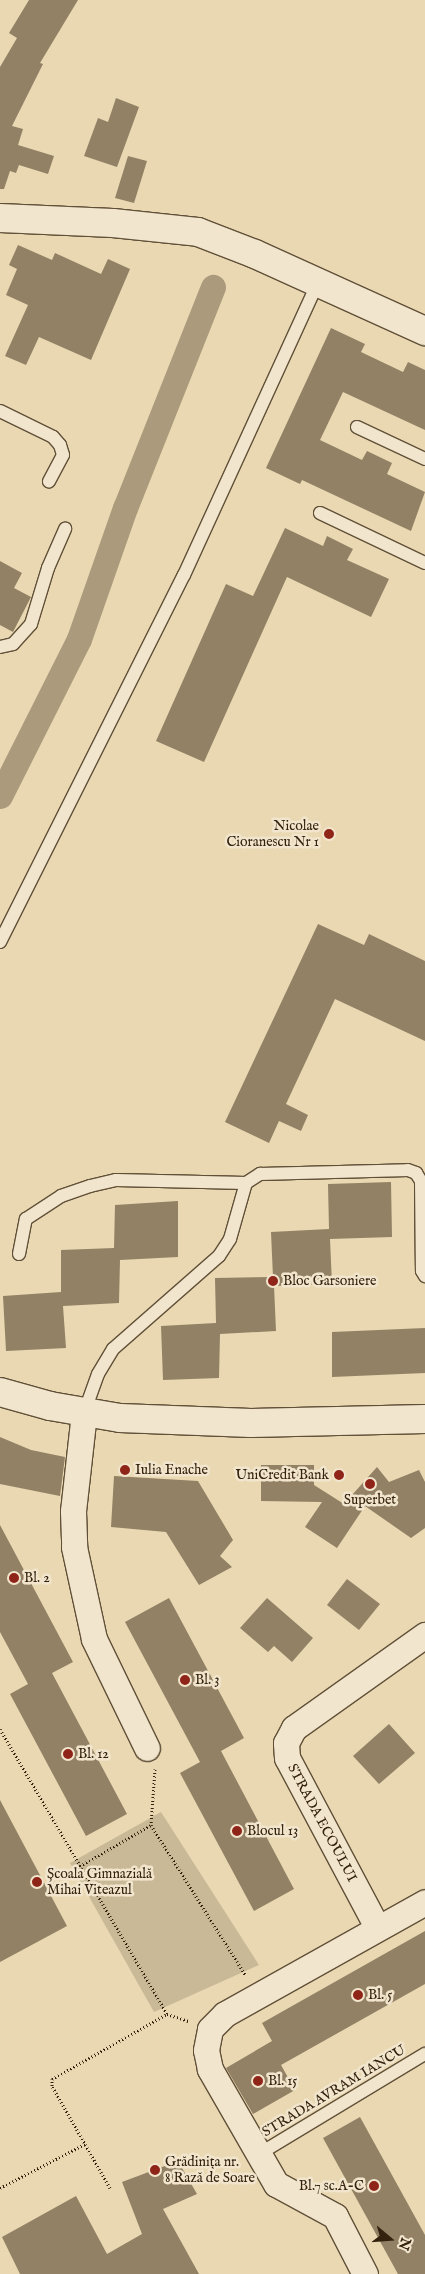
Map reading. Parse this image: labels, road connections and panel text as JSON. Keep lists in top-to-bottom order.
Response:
{
  "streets": {
    "street": ["STRADA ECOULUI"],
    "lane": ["STRADA AVRAM IANCU"]
  },
  "places": [
    "Nicolae Cioranescu Nr 1",
    "Bloc Garsoniere",
    "Iulia Enache",
    "UniCredit Bank",
    "Superbet",
    "Bl. 2",
    "Bl. 3",
    "Bl. 12",
    "Blocul 13",
    "Școala Gimnazială Mihai Viteazul",
    "Bl. 5",
    "Bl. 15",
    "Grădiniţa nr. 8 Rază de Soare",
    "Bl.7 sc.A-C"
  ],
  "north": "right"
}
